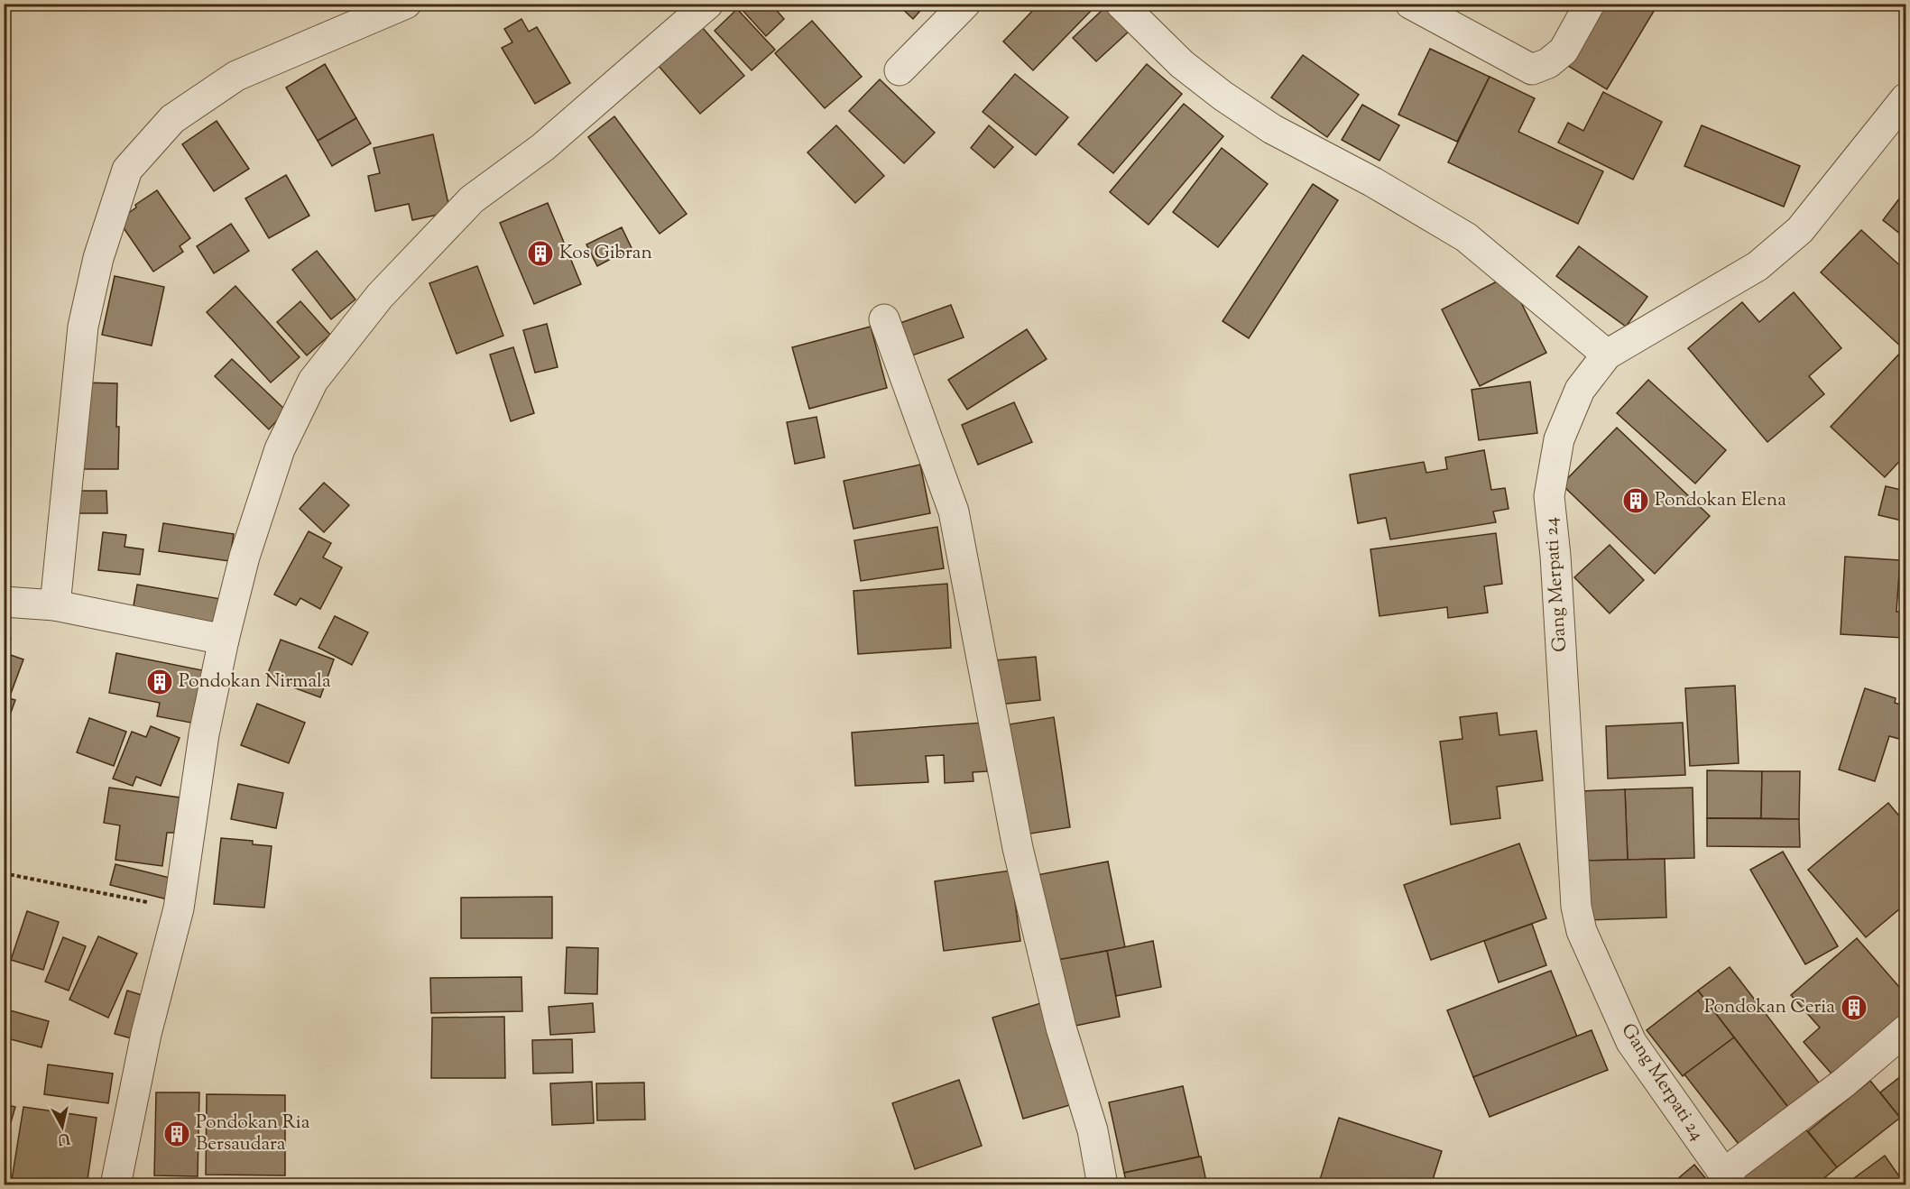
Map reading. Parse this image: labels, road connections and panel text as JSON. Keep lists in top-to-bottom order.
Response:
{
  "streets": {
    "street": ["Gang Merpati 24"]
  },
  "places": {
    "building": [
      "Kos Gibran",
      "Pondokan Elena",
      "Pondokan Nirmala",
      "Pondokan Ceria",
      "Pondokan Ria Bersaudara"
    ]
  },
  "north": "bottom"
}
